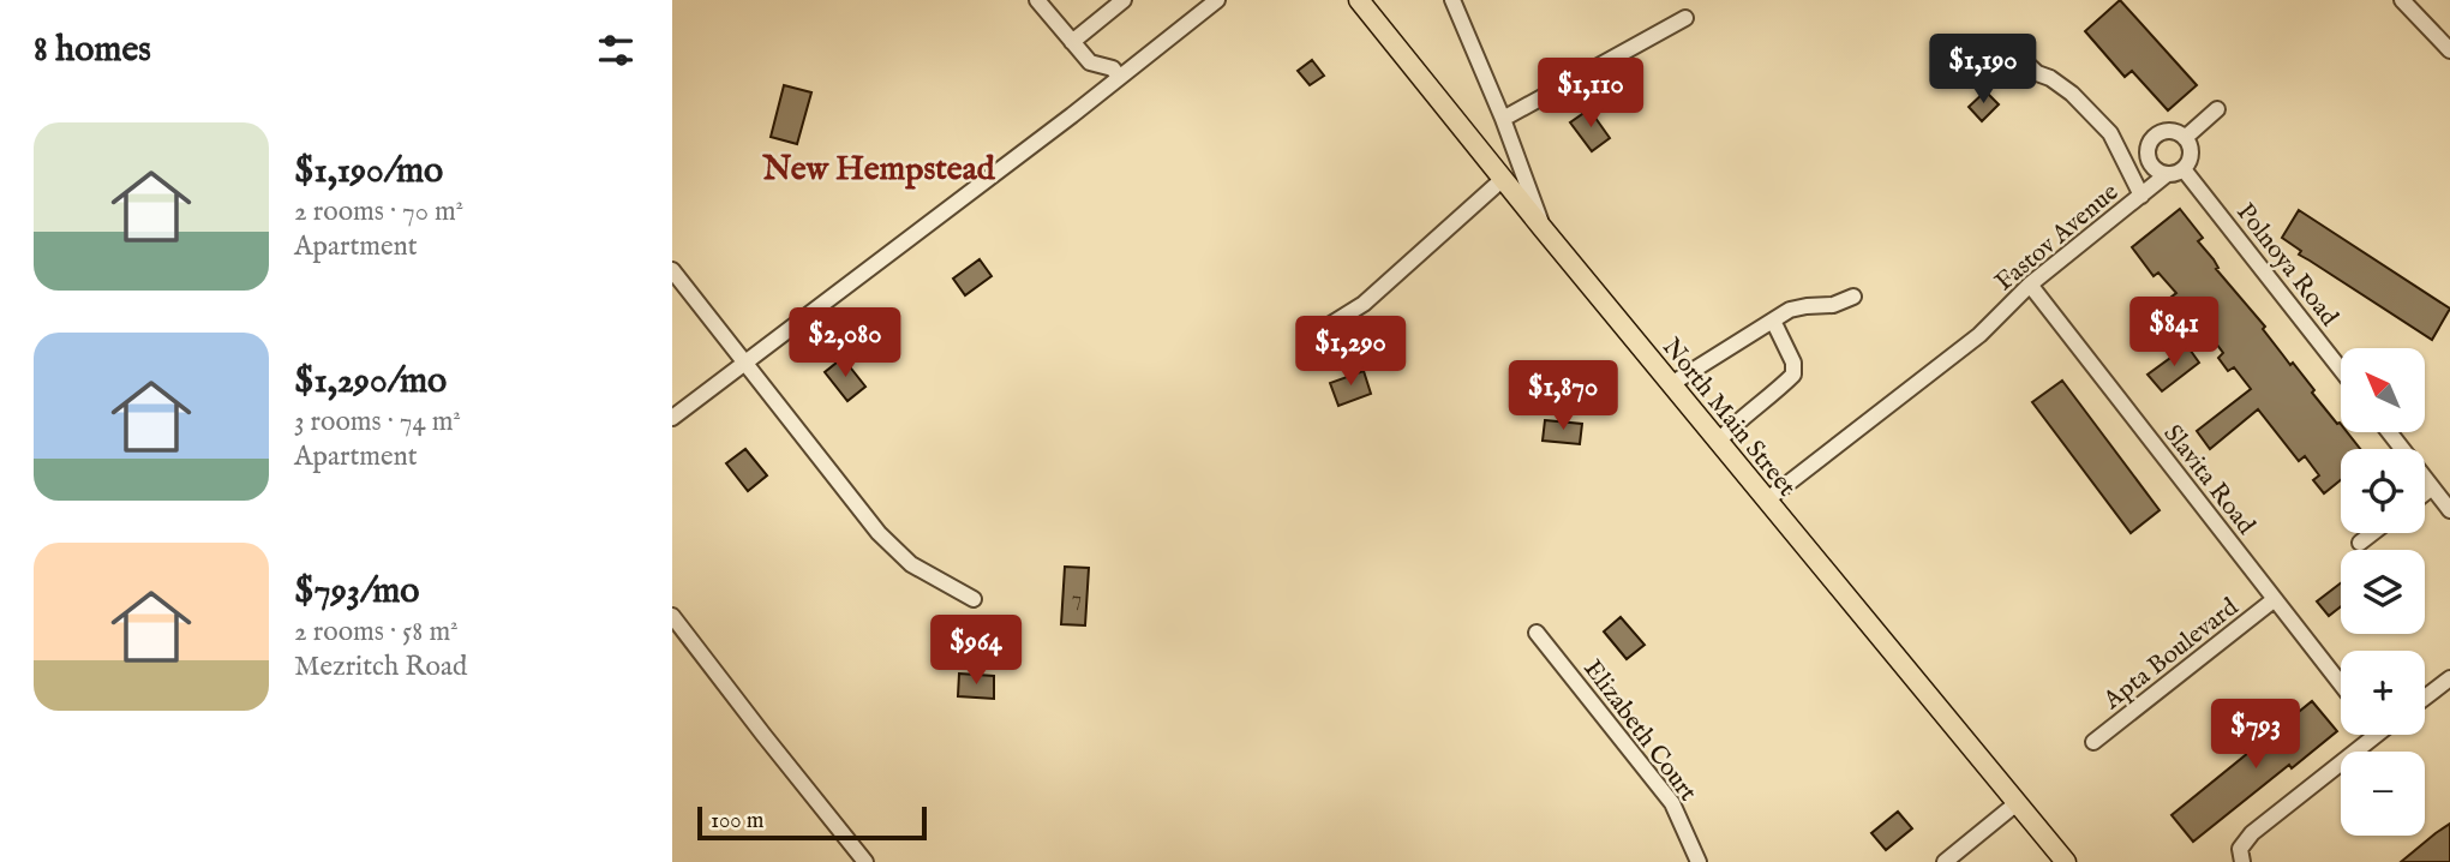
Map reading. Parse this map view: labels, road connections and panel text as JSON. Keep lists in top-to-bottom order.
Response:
{
  "streets": {
    "main road": ["North Main Street"],
    "street": [
      "Fastov Avenue",
      "Polnoya Road",
      "Slavita Road",
      "Apta Boulevard",
      "Elizabeth Court"
    ]
  },
  "crossings": [
    ["Fastov Avenue", "Polnoya Road"],
    ["Fastov Avenue", "North Main Street"],
    ["Fastov Avenue", "Slavita Road"],
    ["Slavita Road", "Apta Boulevard"]
  ],
  "districts": ["New Hempstead"],
  "house_numbers": ["7"],
  "scale_bar": "100 m",
  "north": "top left",
  "page": {
    "heading": "8 homes",
    "price": [
      "$1,190",
      "$1,110",
      "$841",
      "$2,080",
      "$1,290",
      "$1,870",
      "$964",
      "$793"
    ],
    "list": [
      {
        "name": "$1,190/mo",
        "note": "2 rooms · 70 m² · Apartment"
      },
      {
        "name": "$1,290/mo",
        "note": "3 rooms · 74 m² · Apartment"
      },
      {
        "name": "$793/mo",
        "note": "2 rooms · 58 m² · Mezritch Road"
      }
    ],
    "map_buttons": ["+", "−"],
    "scale": "100 m"
  }
}
